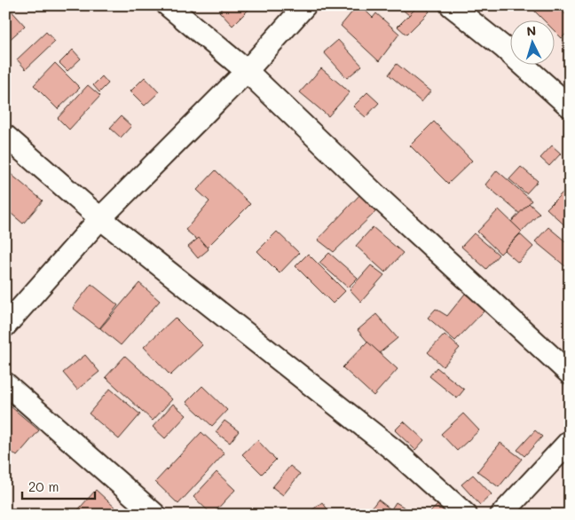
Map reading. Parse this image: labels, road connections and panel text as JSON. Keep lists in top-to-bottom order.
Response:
{
  "scale_bar": "20 m",
  "north": "top"
}
